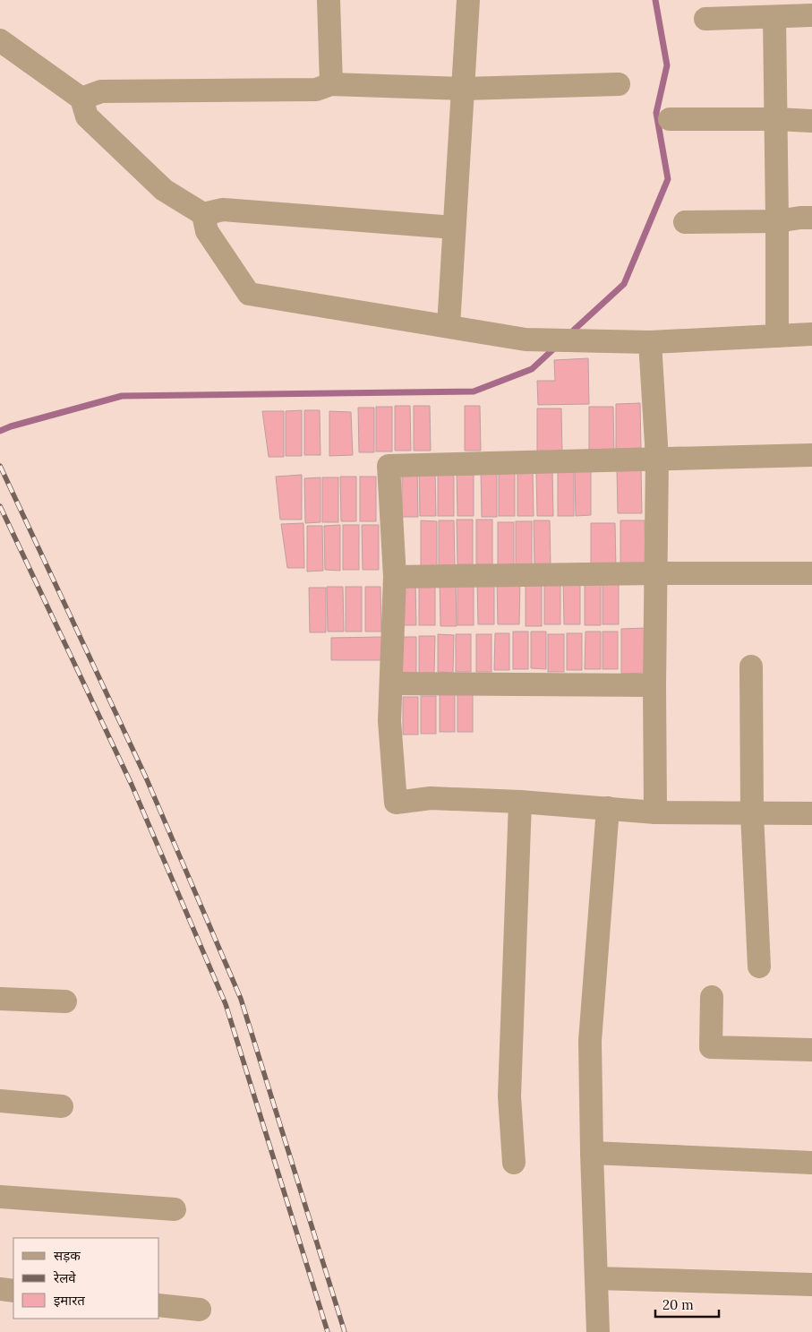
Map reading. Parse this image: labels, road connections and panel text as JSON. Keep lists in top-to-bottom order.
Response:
{
  "legend": ["सड़क", "रेलवे", "इमारत"],
  "scale_bar": "20 m"
}
